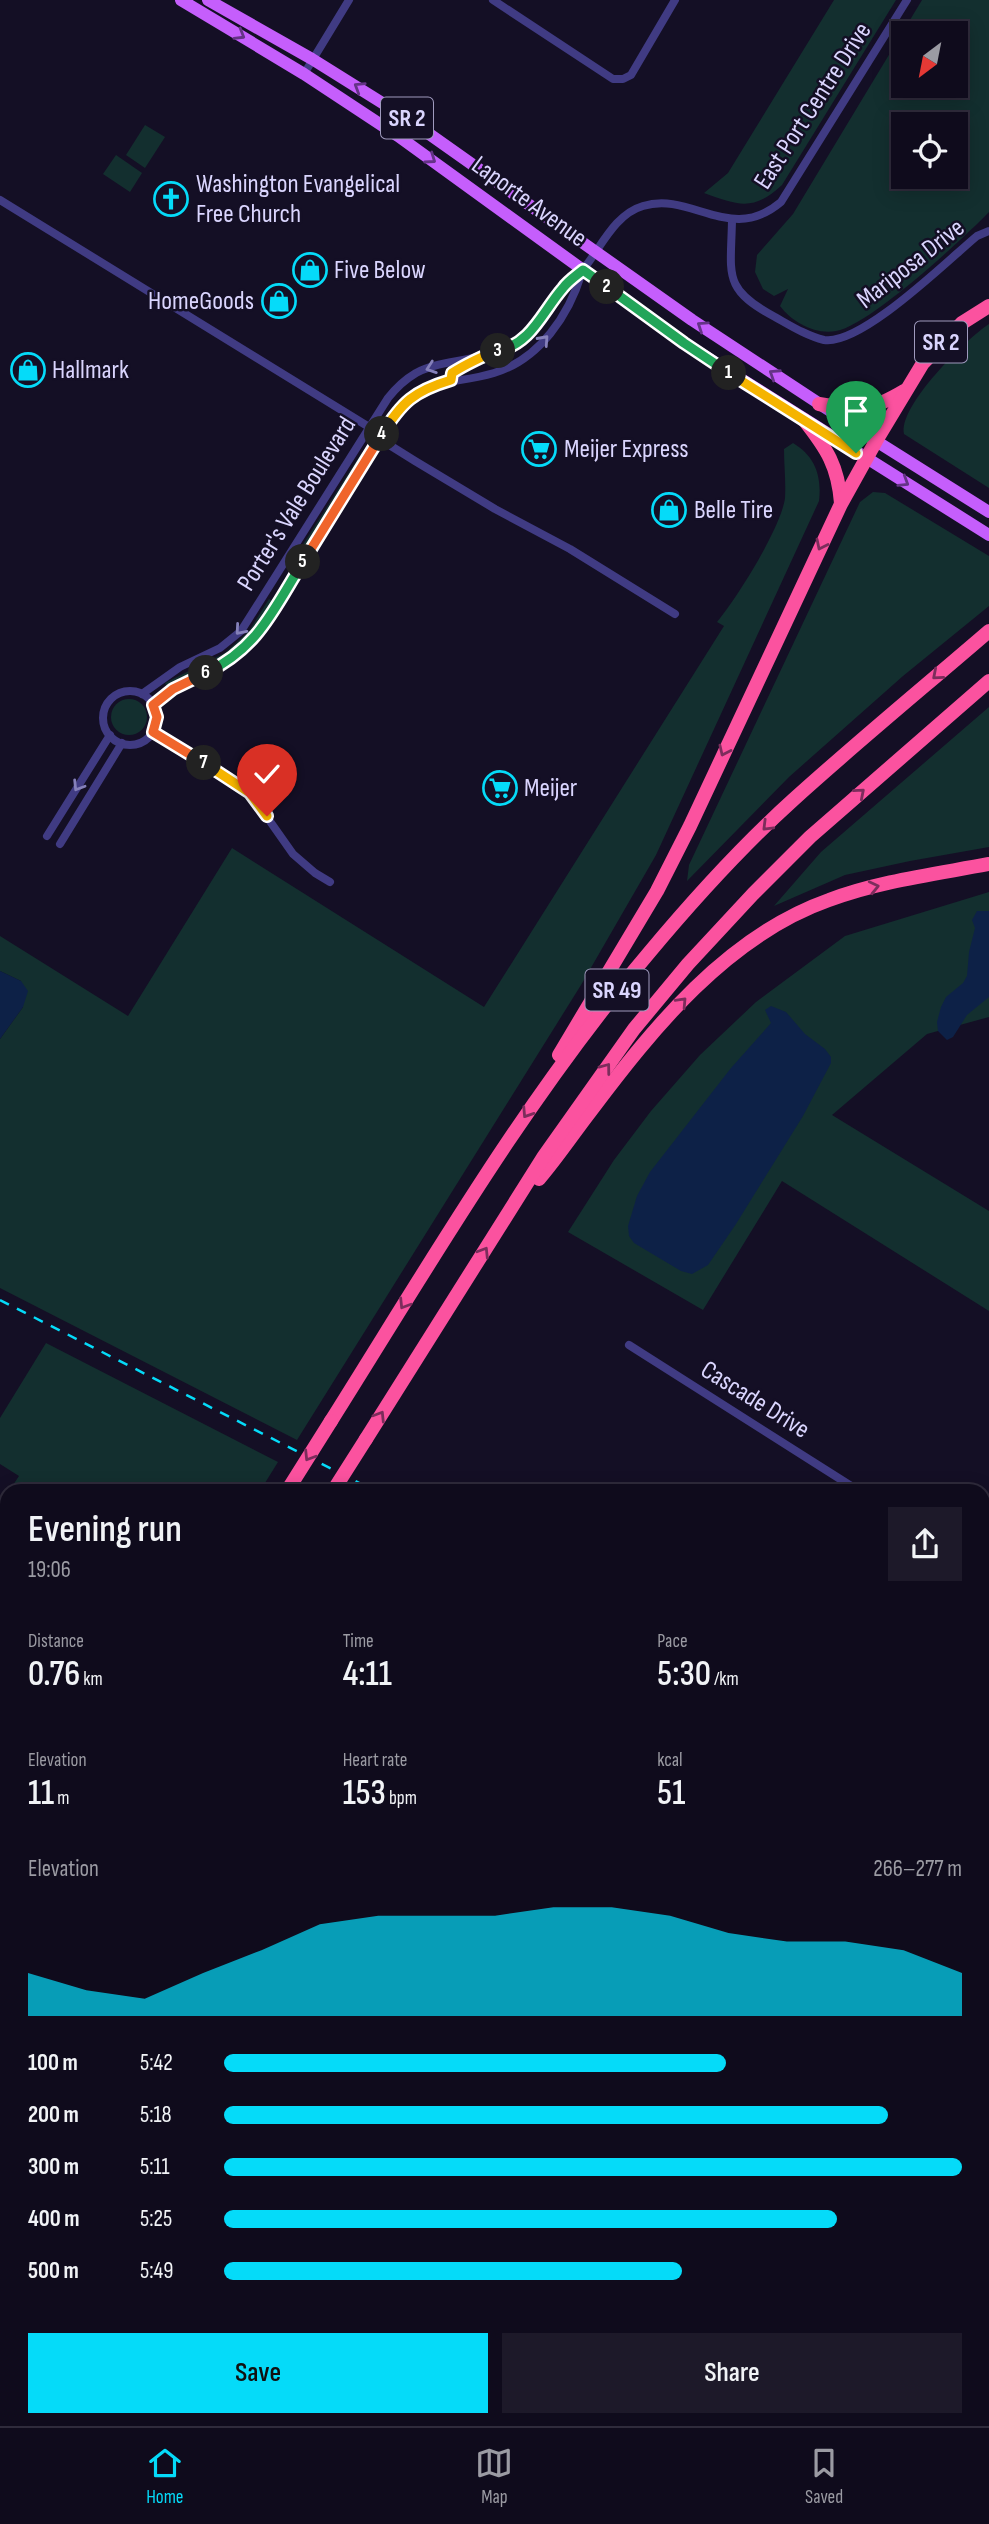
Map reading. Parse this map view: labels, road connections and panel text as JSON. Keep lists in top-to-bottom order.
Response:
{
  "streets": {
    "highway": ["SR 2", "SR 49"],
    "main road": ["Laporte Avenue"],
    "street": [
      "East Port Centre Drive",
      "Mariposa Drive",
      "Porter's Vale Boulevard",
      "Cascade Drive"
    ]
  },
  "crossings": [
    ["East Port Centre Drive", "Laporte Avenue"],
    ["East Port Centre Drive", "Mariposa Drive"],
    ["East Port Centre Drive", "Porter's Vale Boulevard"],
    ["SR 2", "Laporte Avenue"],
    ["Laporte Avenue", "Porter's Vale Boulevard"]
  ],
  "places": {
    "church": ["Washington Evangelical Free Church"],
    "shop": [
      "Five Below",
      "HomeGoods",
      "Hallmark",
      "Belle Tire"
    ],
    "supermarket": ["Meijer Express", "Meijer"]
  },
  "north": "bottom left",
  "page": {
    "pins": [
      "2",
      "3",
      "1",
      "4",
      "5",
      "6",
      "7"
    ],
    "heading": ["Evening run", "19:06"],
    "stats": [
      ["Distance", "0.76 km"],
      ["Time", "4:11"],
      ["Pace", "5:30 /km"],
      ["Elevation", "11 m"],
      ["Heart rate", "153 bpm"],
      ["kcal", "51"]
    ],
    "chart": ["Elevation", "266–277 m"],
    "list": [
      {
        "name": "100 m",
        "note": "5:42"
      },
      {
        "name": "200 m",
        "note": "5:18"
      },
      {
        "name": "300 m",
        "note": "5:11"
      },
      {
        "name": "400 m",
        "note": "5:25"
      },
      {
        "name": "500 m",
        "note": "5:49"
      }
    ],
    "buttons": ["Save", "Share"],
    "tabs": ["Home", "Map", "Saved"]
  }
}
